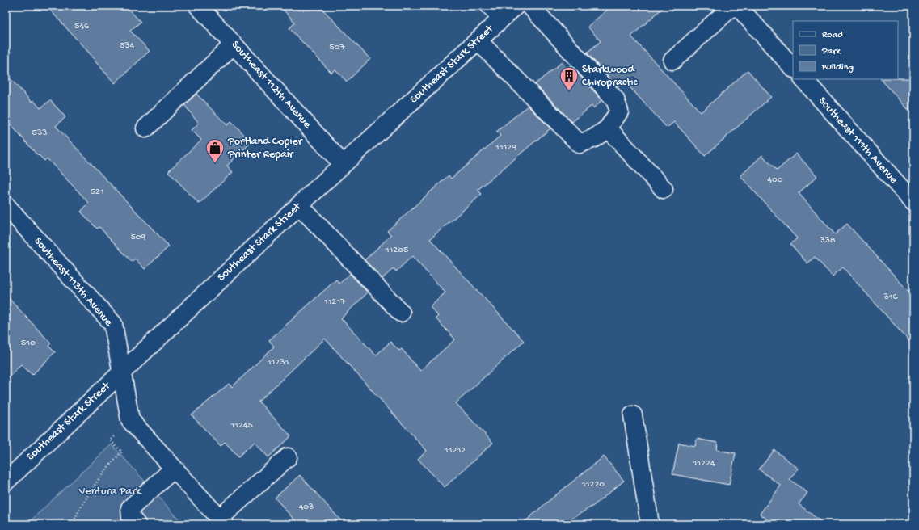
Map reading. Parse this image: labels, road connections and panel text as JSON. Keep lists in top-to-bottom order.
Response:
{
  "streets": {
    "street": [
      "Southeast Stark Street",
      "Southeast 112th Avenue",
      "Southeast 111th Avenue",
      "Southeast 113th Avenue"
    ]
  },
  "crossings": [
    ["Southeast Stark Street", "Southeast 112th Avenue"],
    ["Southeast Stark Street", "Southeast 113th Avenue"]
  ],
  "parks": ["Ventura Park"],
  "places": {
    "building": ["Starkwood Chiropractic"],
    "shop": ["Portland Copier Printer Repair"]
  },
  "house_numbers": [
    "546",
    "534",
    "507",
    "533",
    "11129",
    "400",
    "521",
    "509",
    "338",
    "11205",
    "316",
    "11217",
    "510",
    "11231",
    "11245",
    "11212",
    "11224",
    "11220",
    "403"
  ],
  "legend": ["Road", "Park", "Building"]
}
